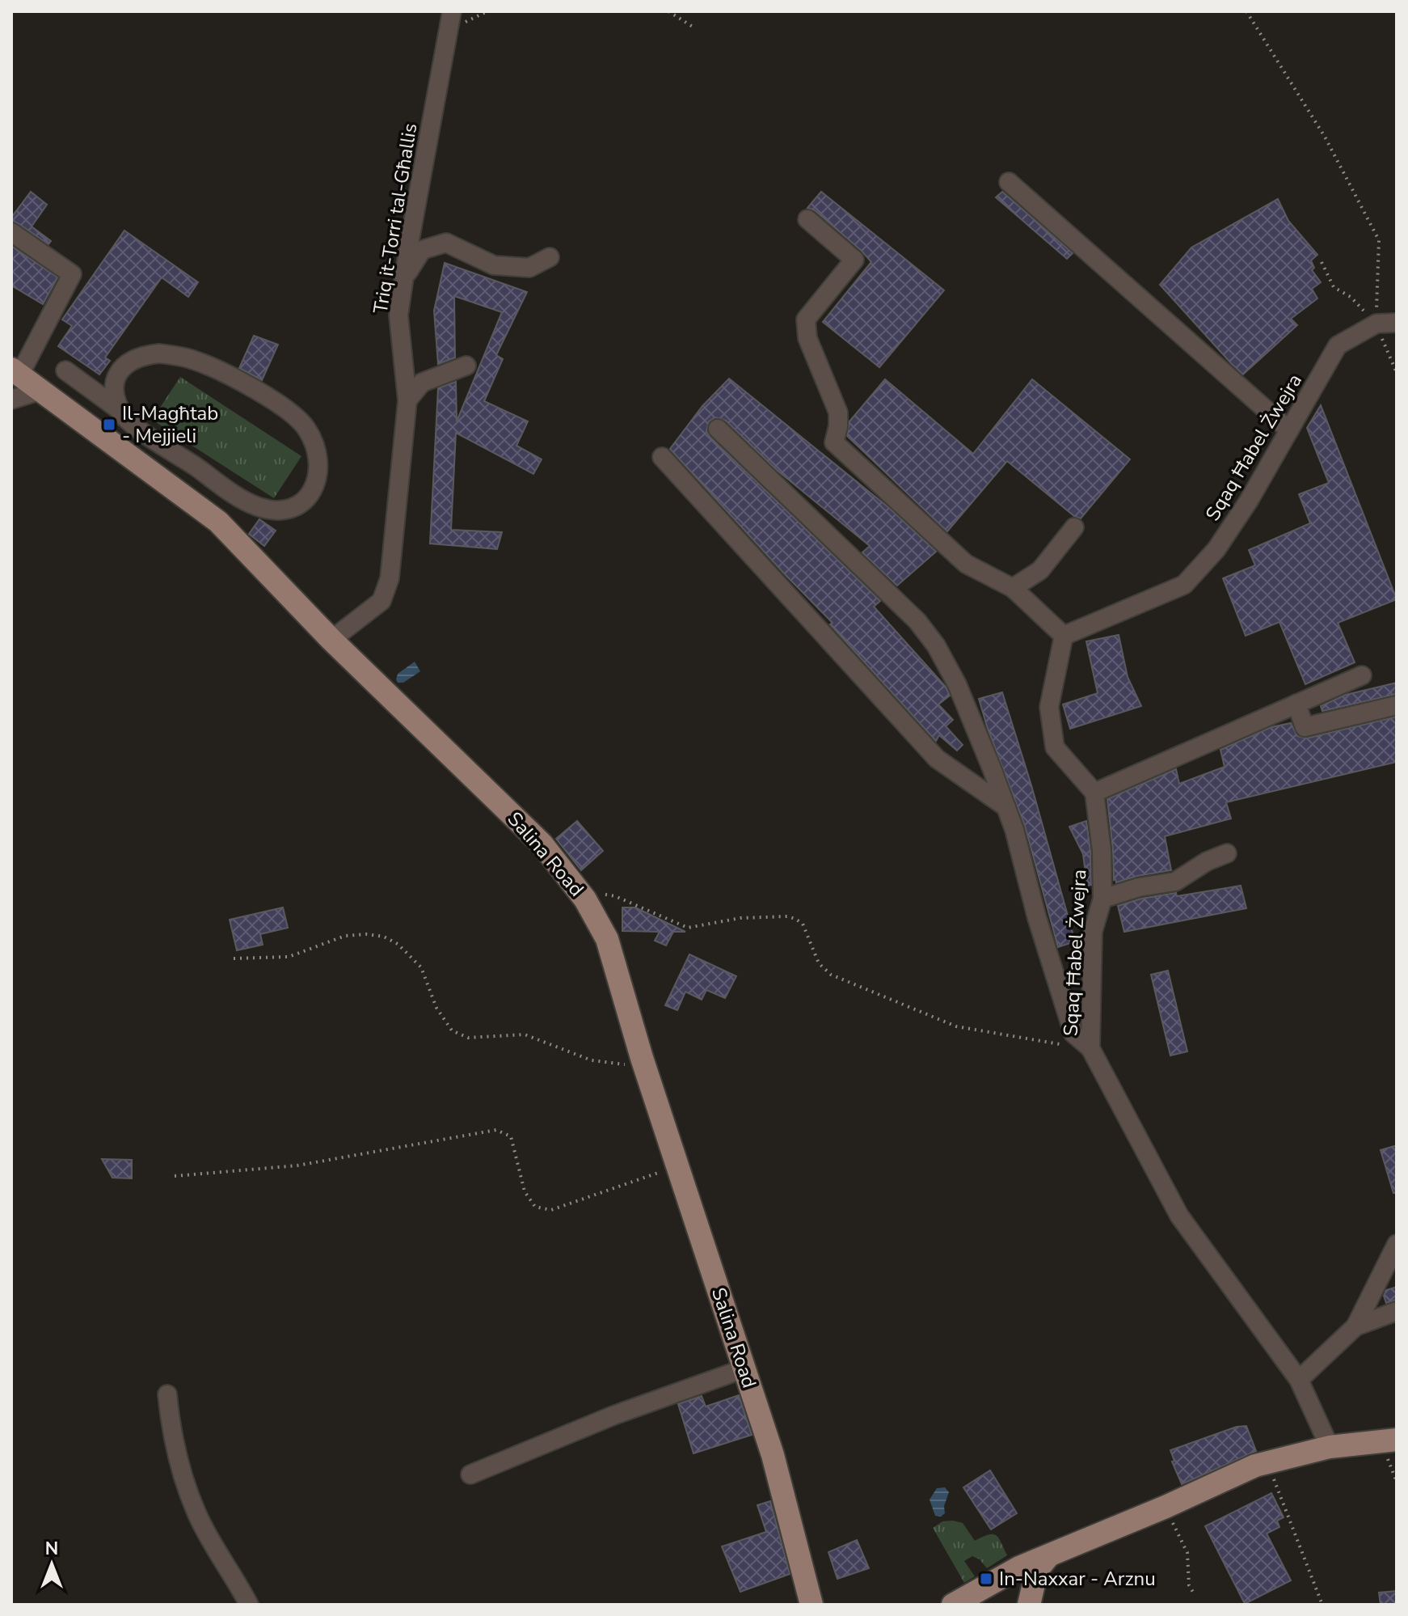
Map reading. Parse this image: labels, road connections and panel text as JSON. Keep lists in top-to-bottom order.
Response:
{
  "streets": {
    "main road": ["Salina Road"],
    "street": ["Triq it-Torri tal-Għallis", "Sqaq Ħabel Żwejra"]
  },
  "crossings": [
    ["Triq it-Torri tal-Għallis", "Salina Road"]
  ],
  "places": {
    "transit": ["Il-Magħtab - Mejjieli", "In-Naxxar - Arznu"]
  },
  "north": "top"
}
